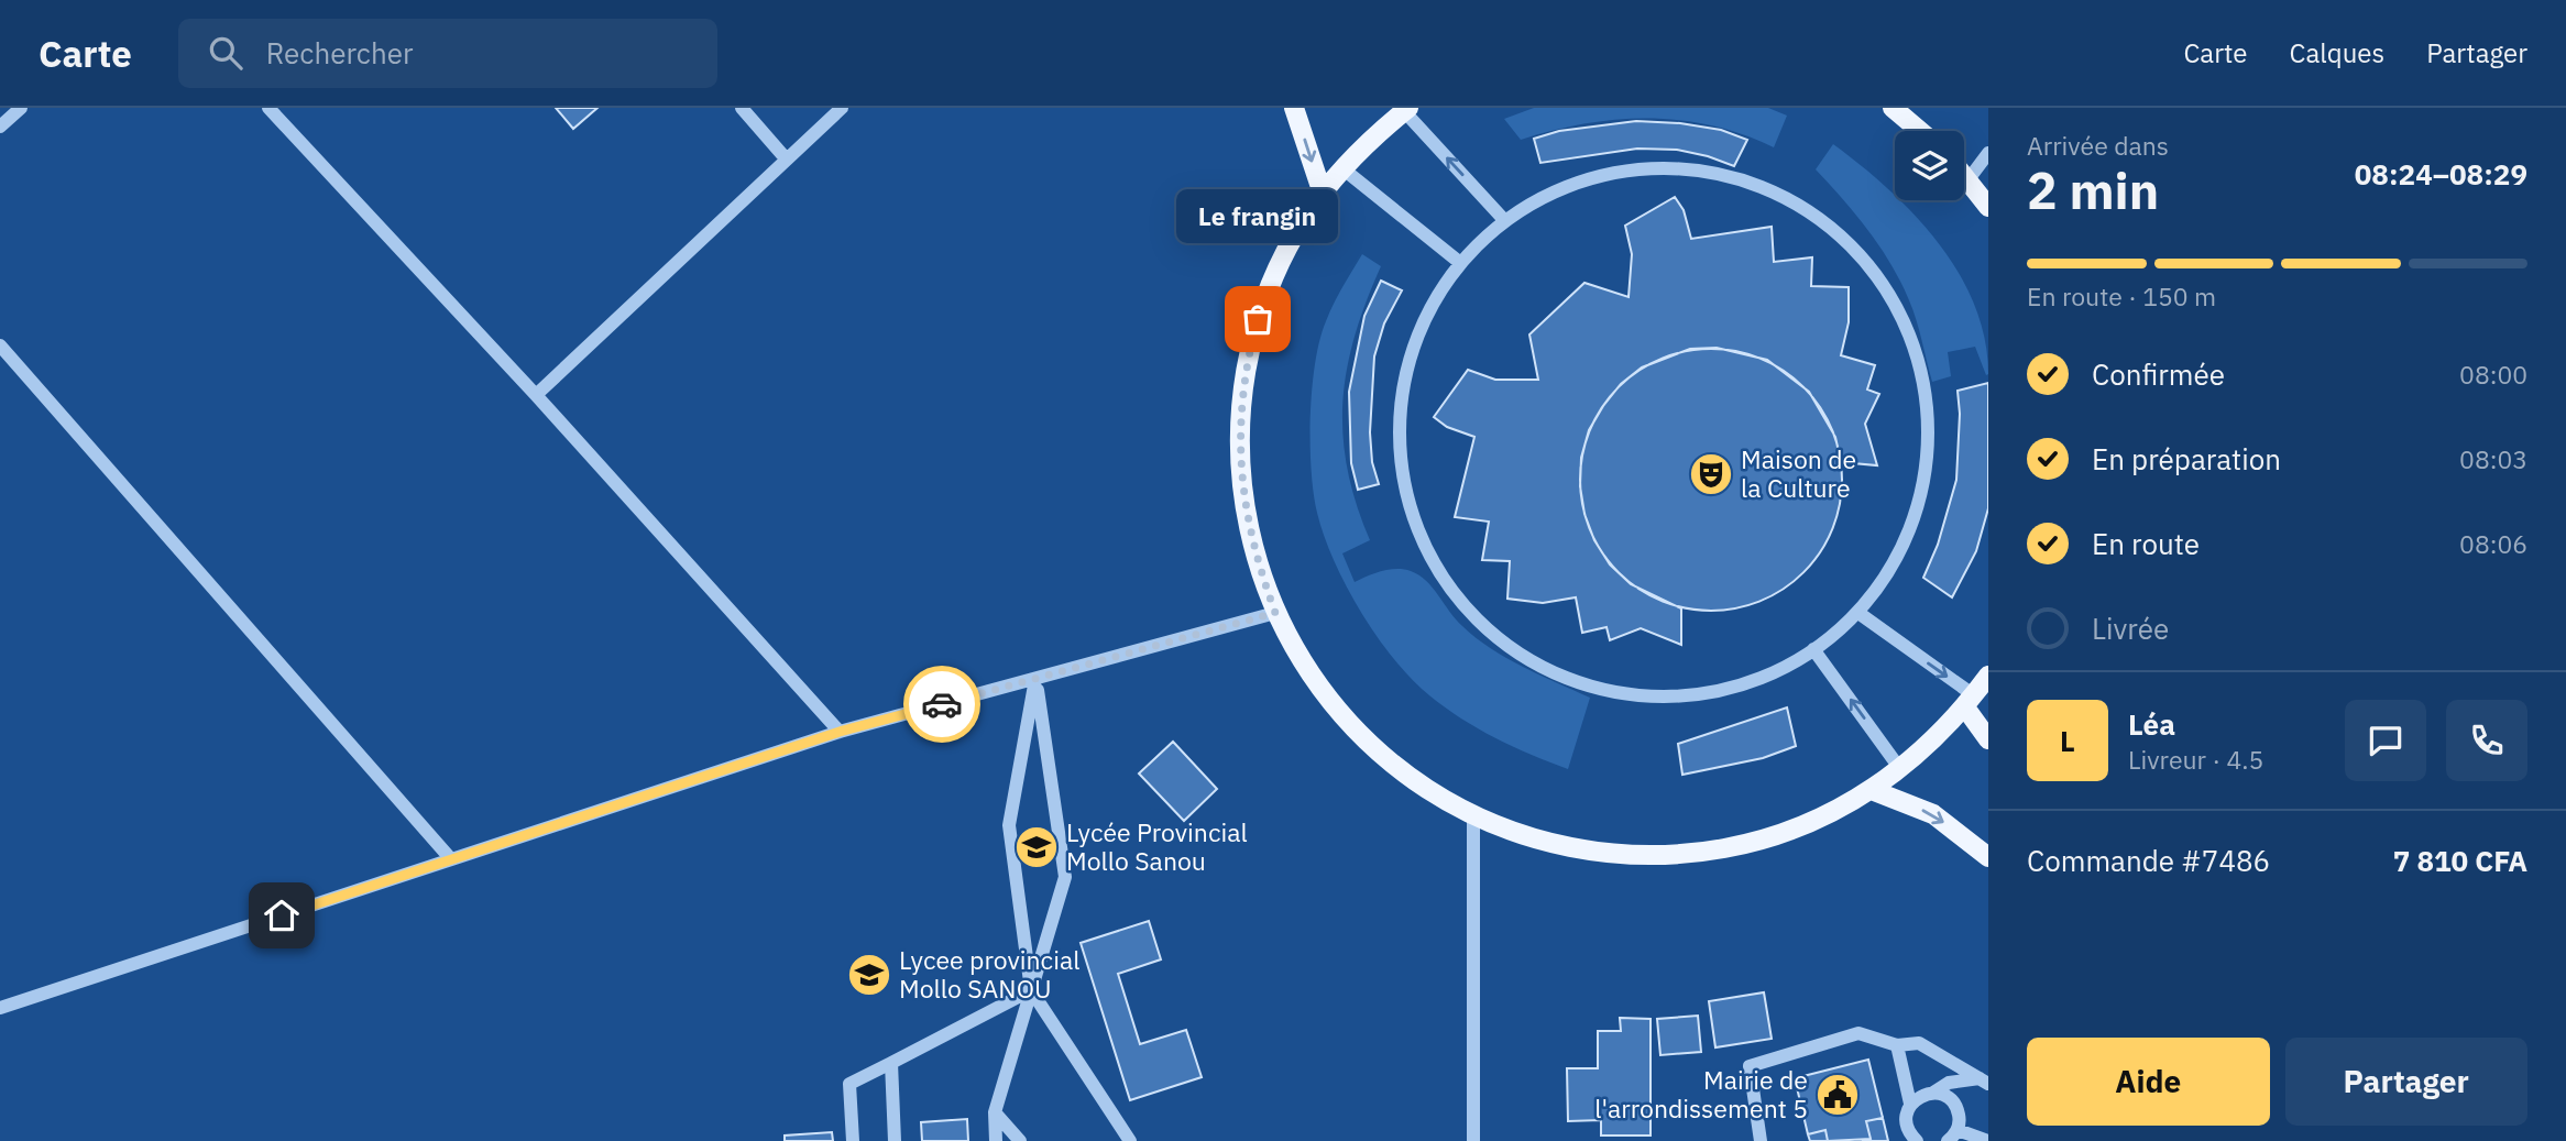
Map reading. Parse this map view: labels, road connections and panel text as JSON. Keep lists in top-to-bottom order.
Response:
{
  "places": {
    "other": ["Le frangin"],
    "theatre": ["Maison de la Culture"],
    "school or university": ["Lycée Provincial Mollo Sanou", "Lycee provincial Mollo SANOU"],
    "public building": ["Mairie de l'arrondissement 5"]
  },
  "page": {
    "header": "Carte",
    "search": "Rechercher",
    "nav": ["Carte", "Calques", "Partager"],
    "heading": ["2 min", "Arrivée dans", "08:24–08:29"],
    "panel": [
      "Léa",
      "Livreur · 4.5",
      "Commande #7486",
      "7 810 CFA"
    ],
    "bubble": "Le frangin",
    "bar": "En route · 150 m",
    "list": [
      ["Confirmée", "08:00"],
      ["En préparation", "08:03"],
      ["En route", "08:06"],
      "Livrée"
    ],
    "round": "L",
    "buttons": ["Aide", "Partager"]
  }
}
